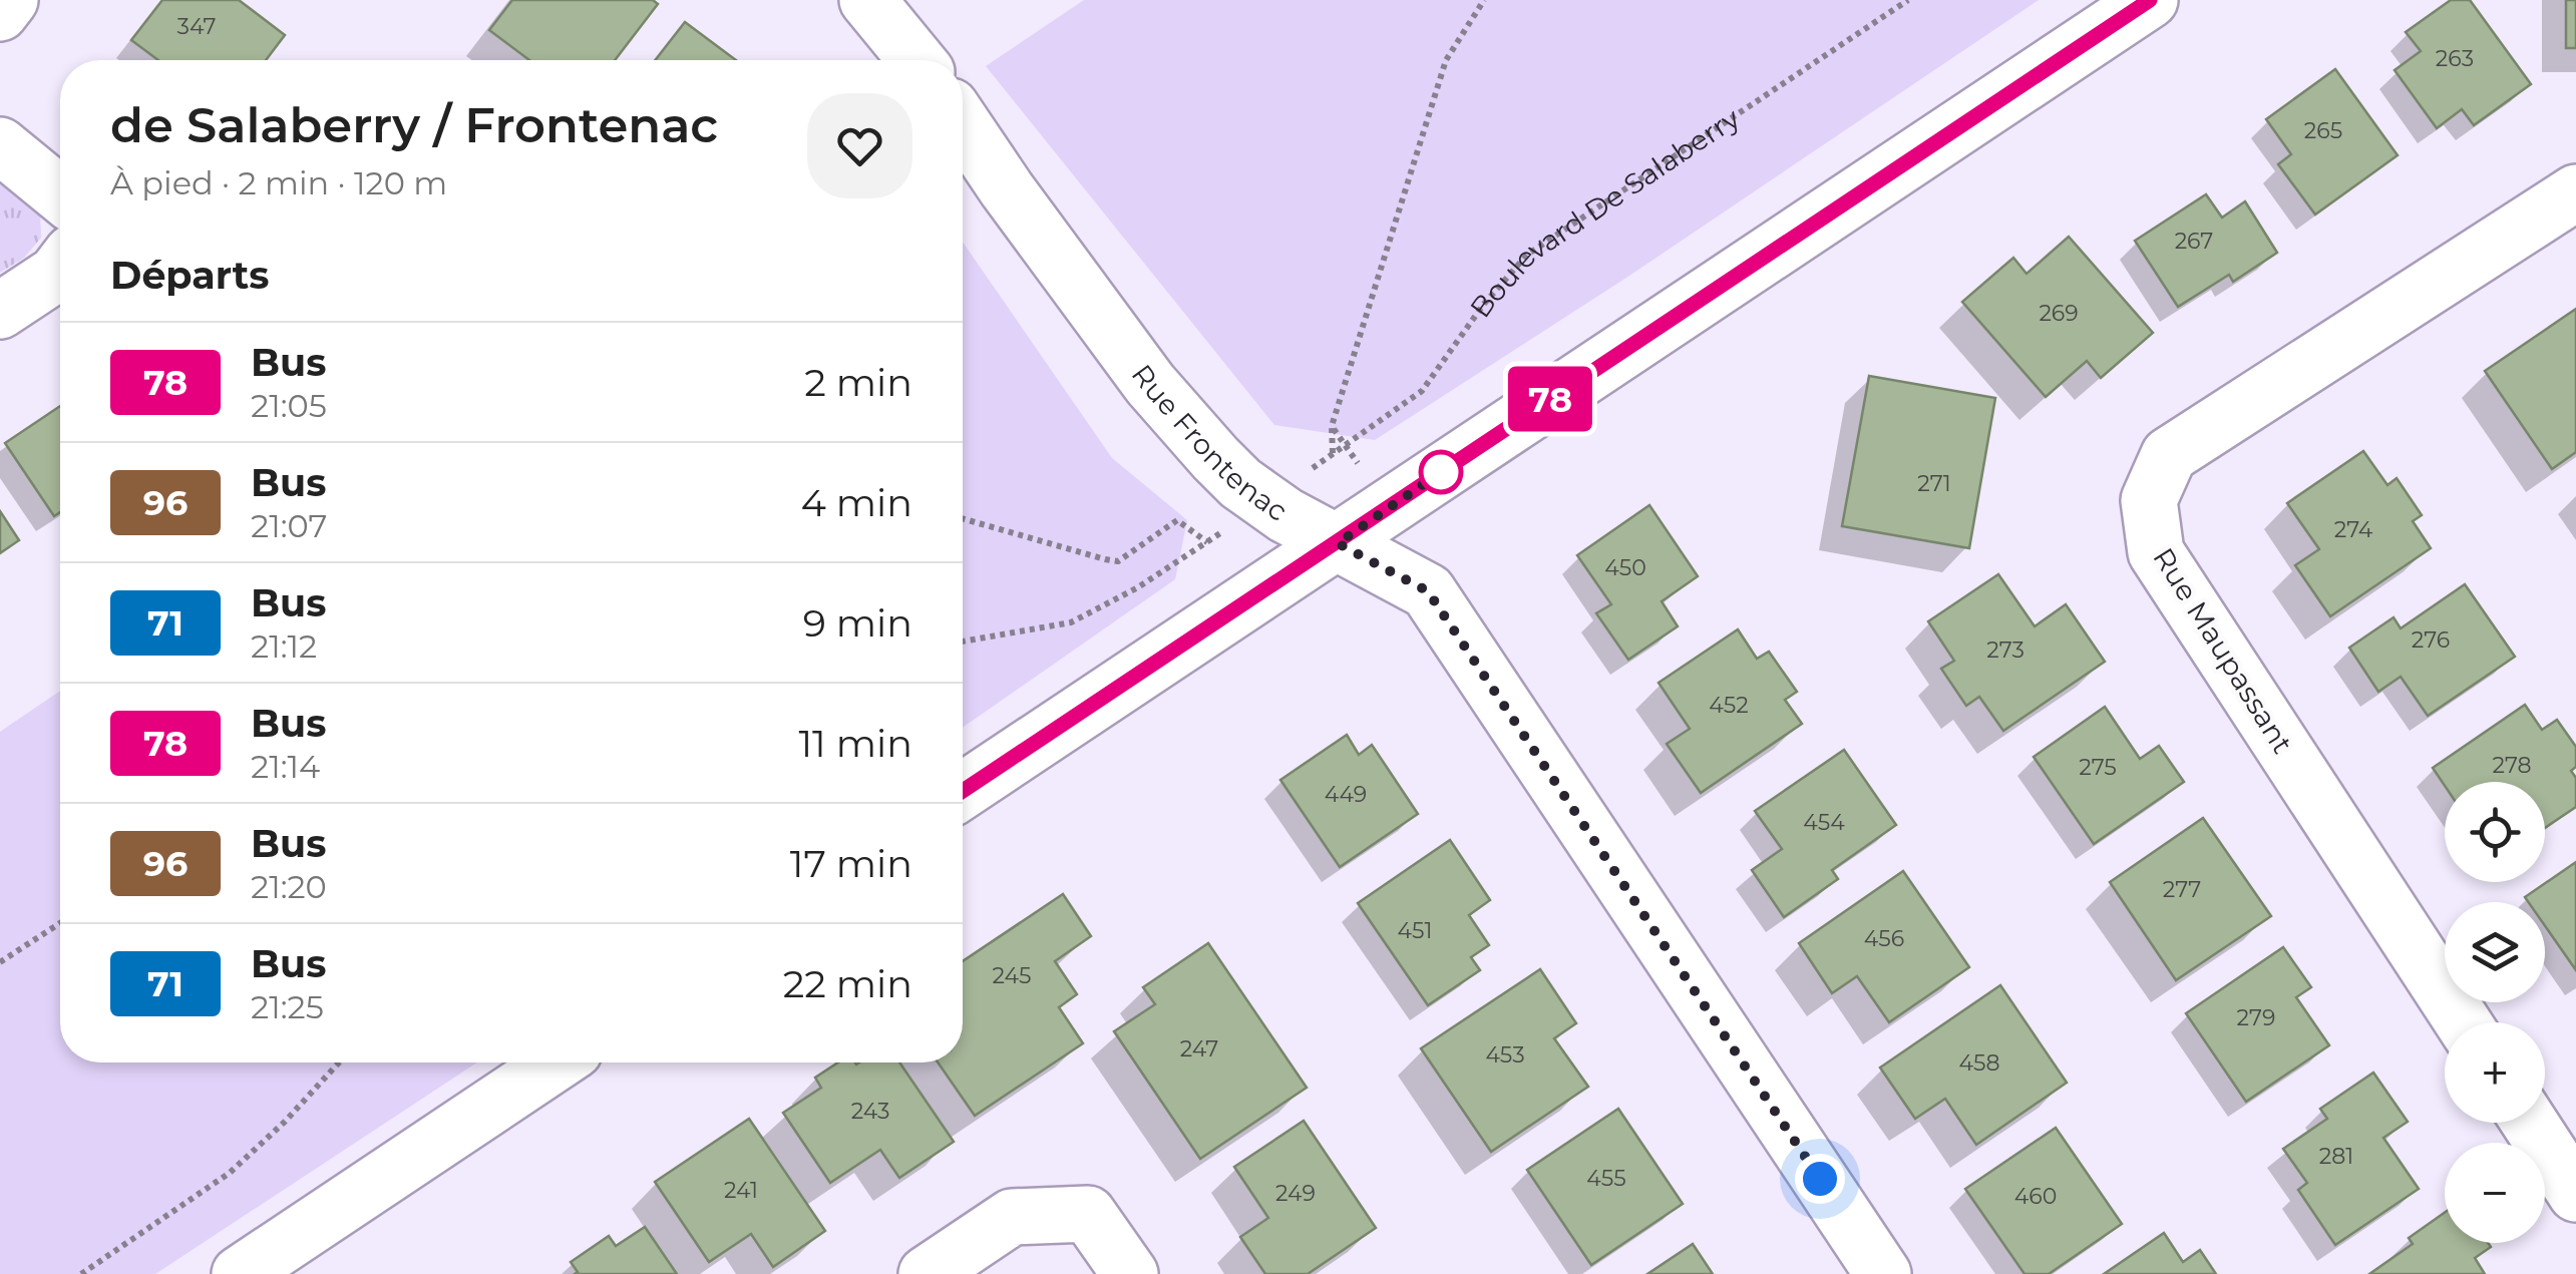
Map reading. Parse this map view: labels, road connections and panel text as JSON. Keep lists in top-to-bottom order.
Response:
{
  "streets": {
    "street": ["Rue Frontenac", "Rue Maupassant"],
    "path": ["Boulevard De Salaberry"]
  },
  "lines": ["bus line 78"],
  "house_numbers": [
    "347",
    "263",
    "265",
    "267",
    "269",
    "271",
    "274",
    "450",
    "276",
    "273",
    "452",
    "278",
    "275",
    "449",
    "454",
    "277",
    "451",
    "456",
    "245",
    "279",
    "247",
    "453",
    "458",
    "243",
    "281",
    "455",
    "241",
    "249",
    "460"
  ],
  "page": {
    "on_map": "78",
    "heading": [
      ["de Salaberry / Frontenac", "À pied · 2 min · 120 m"],
      "Départs"
    ],
    "list": [
      {
        "mark": "78",
        "name": "Bus",
        "note": "21:05",
        "value": "2 min"
      },
      {
        "mark": "96",
        "name": "Bus",
        "note": "21:07",
        "value": "4 min"
      },
      {
        "mark": "71",
        "name": "Bus",
        "note": "21:12",
        "value": "9 min"
      },
      {
        "mark": "78",
        "name": "Bus",
        "note": "21:14",
        "value": "11 min"
      },
      {
        "mark": "96",
        "name": "Bus",
        "note": "21:20",
        "value": "17 min"
      },
      {
        "mark": "71",
        "name": "Bus",
        "note": "21:25",
        "value": "22 min"
      }
    ],
    "map_buttons": ["+", "−"]
  }
}
